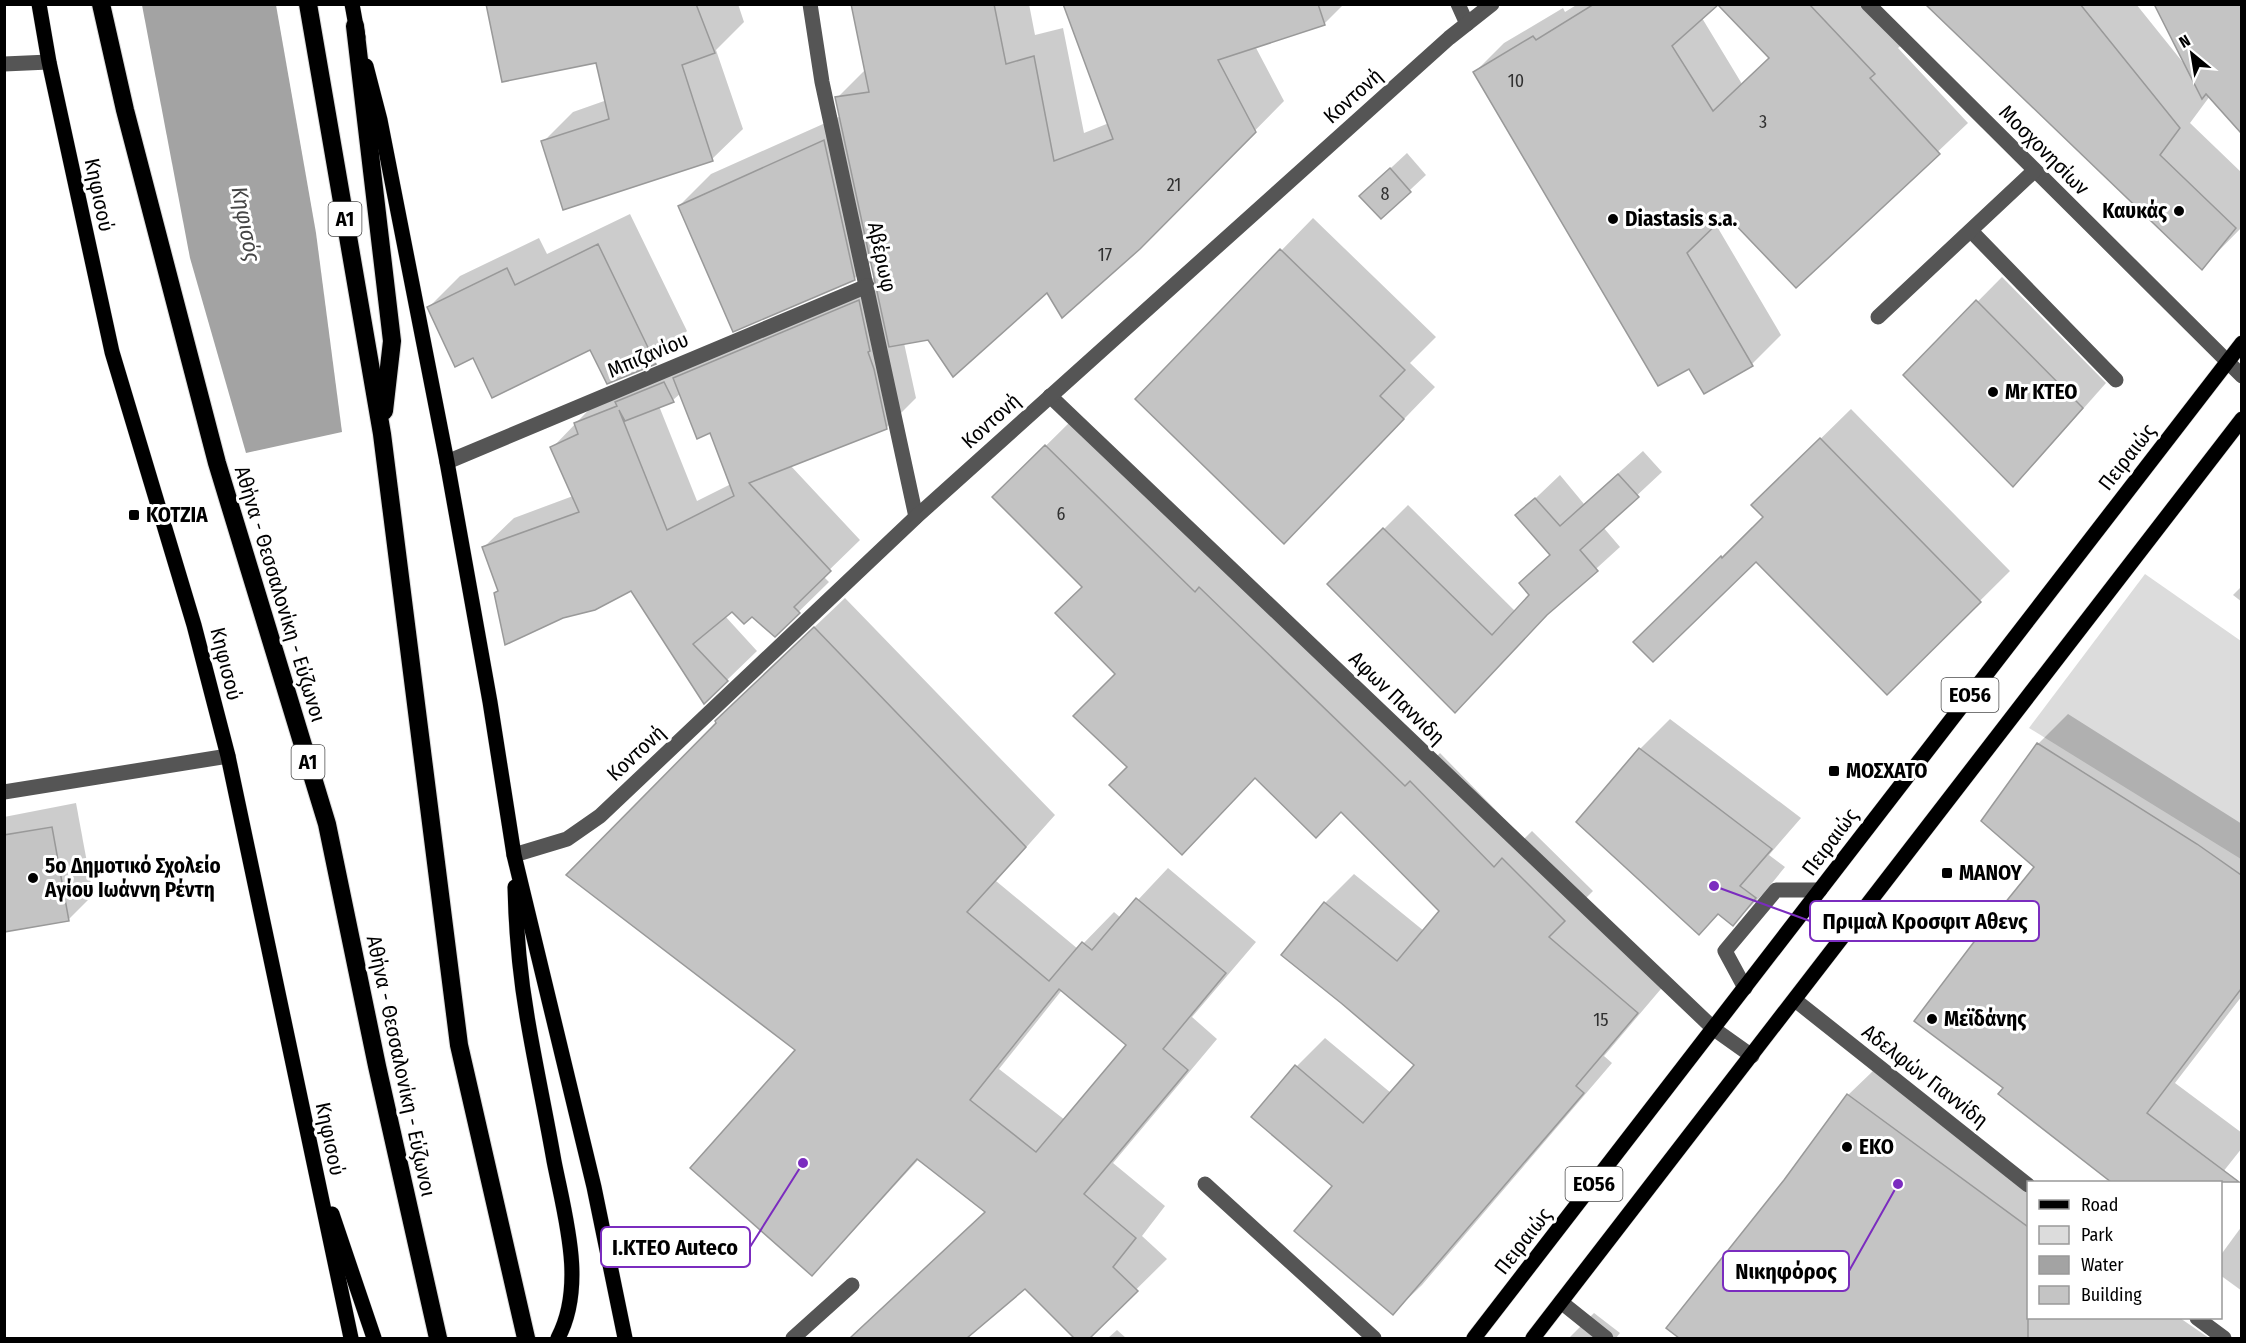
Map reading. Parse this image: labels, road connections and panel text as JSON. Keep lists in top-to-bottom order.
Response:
{
  "streets": {
    "highway": ["Α1", "Αθήνα - Θεσσαλονίκη - Εύζωνοι"],
    "main road": ["Κηφισού", "Πειραιώς", "ΕΟ56"],
    "street": [
      "Κοντονή",
      "Μοσχονησίων",
      "Αβέρωφ",
      "Μπιζανίου",
      "Αφων Παννιδη",
      "Αδελφών Γιαννίδη"
    ]
  },
  "crossings": [
    ["Κοντονή", "Αβέρωφ"],
    ["Κοντονή", "Αφων Παννιδη"],
    ["Μοσχονησίων", "Πειραιώς"],
    ["Αβέρωφ", "Μπιζανίου"],
    ["Πειραιώς", "Αφων Παννιδη"],
    ["ΕΟ56", "Αφων Παννιδη"],
    ["ΕΟ56", "Αδελφών Γιαννίδη"]
  ],
  "water": ["Κηφισός"],
  "places": {
    "other": [
      "Καυκάς",
      "Diastasis s.a.",
      "Mr KTEO",
      "5ο Δημοτικό Σχολείο Αγίου Ιωάννη Ρέντη",
      "Πριμαλ Κροσφιτ Αθενς",
      "Μεϊδάνης",
      "EKO",
      "Ι.ΚΤΕΟ Auteco",
      "Νικηφόρος"
    ],
    "transit": ["ΚΟΤΖΙΑ", "ΜΟΣΧΑΤΟ", "ΜΑΝΟΥ"]
  },
  "house_numbers": [
    "10",
    "3",
    "21",
    "8",
    "17",
    "6",
    "15"
  ],
  "legend": [
    "Road",
    "Park",
    "Water",
    "Building"
  ],
  "north": "top left"
}
